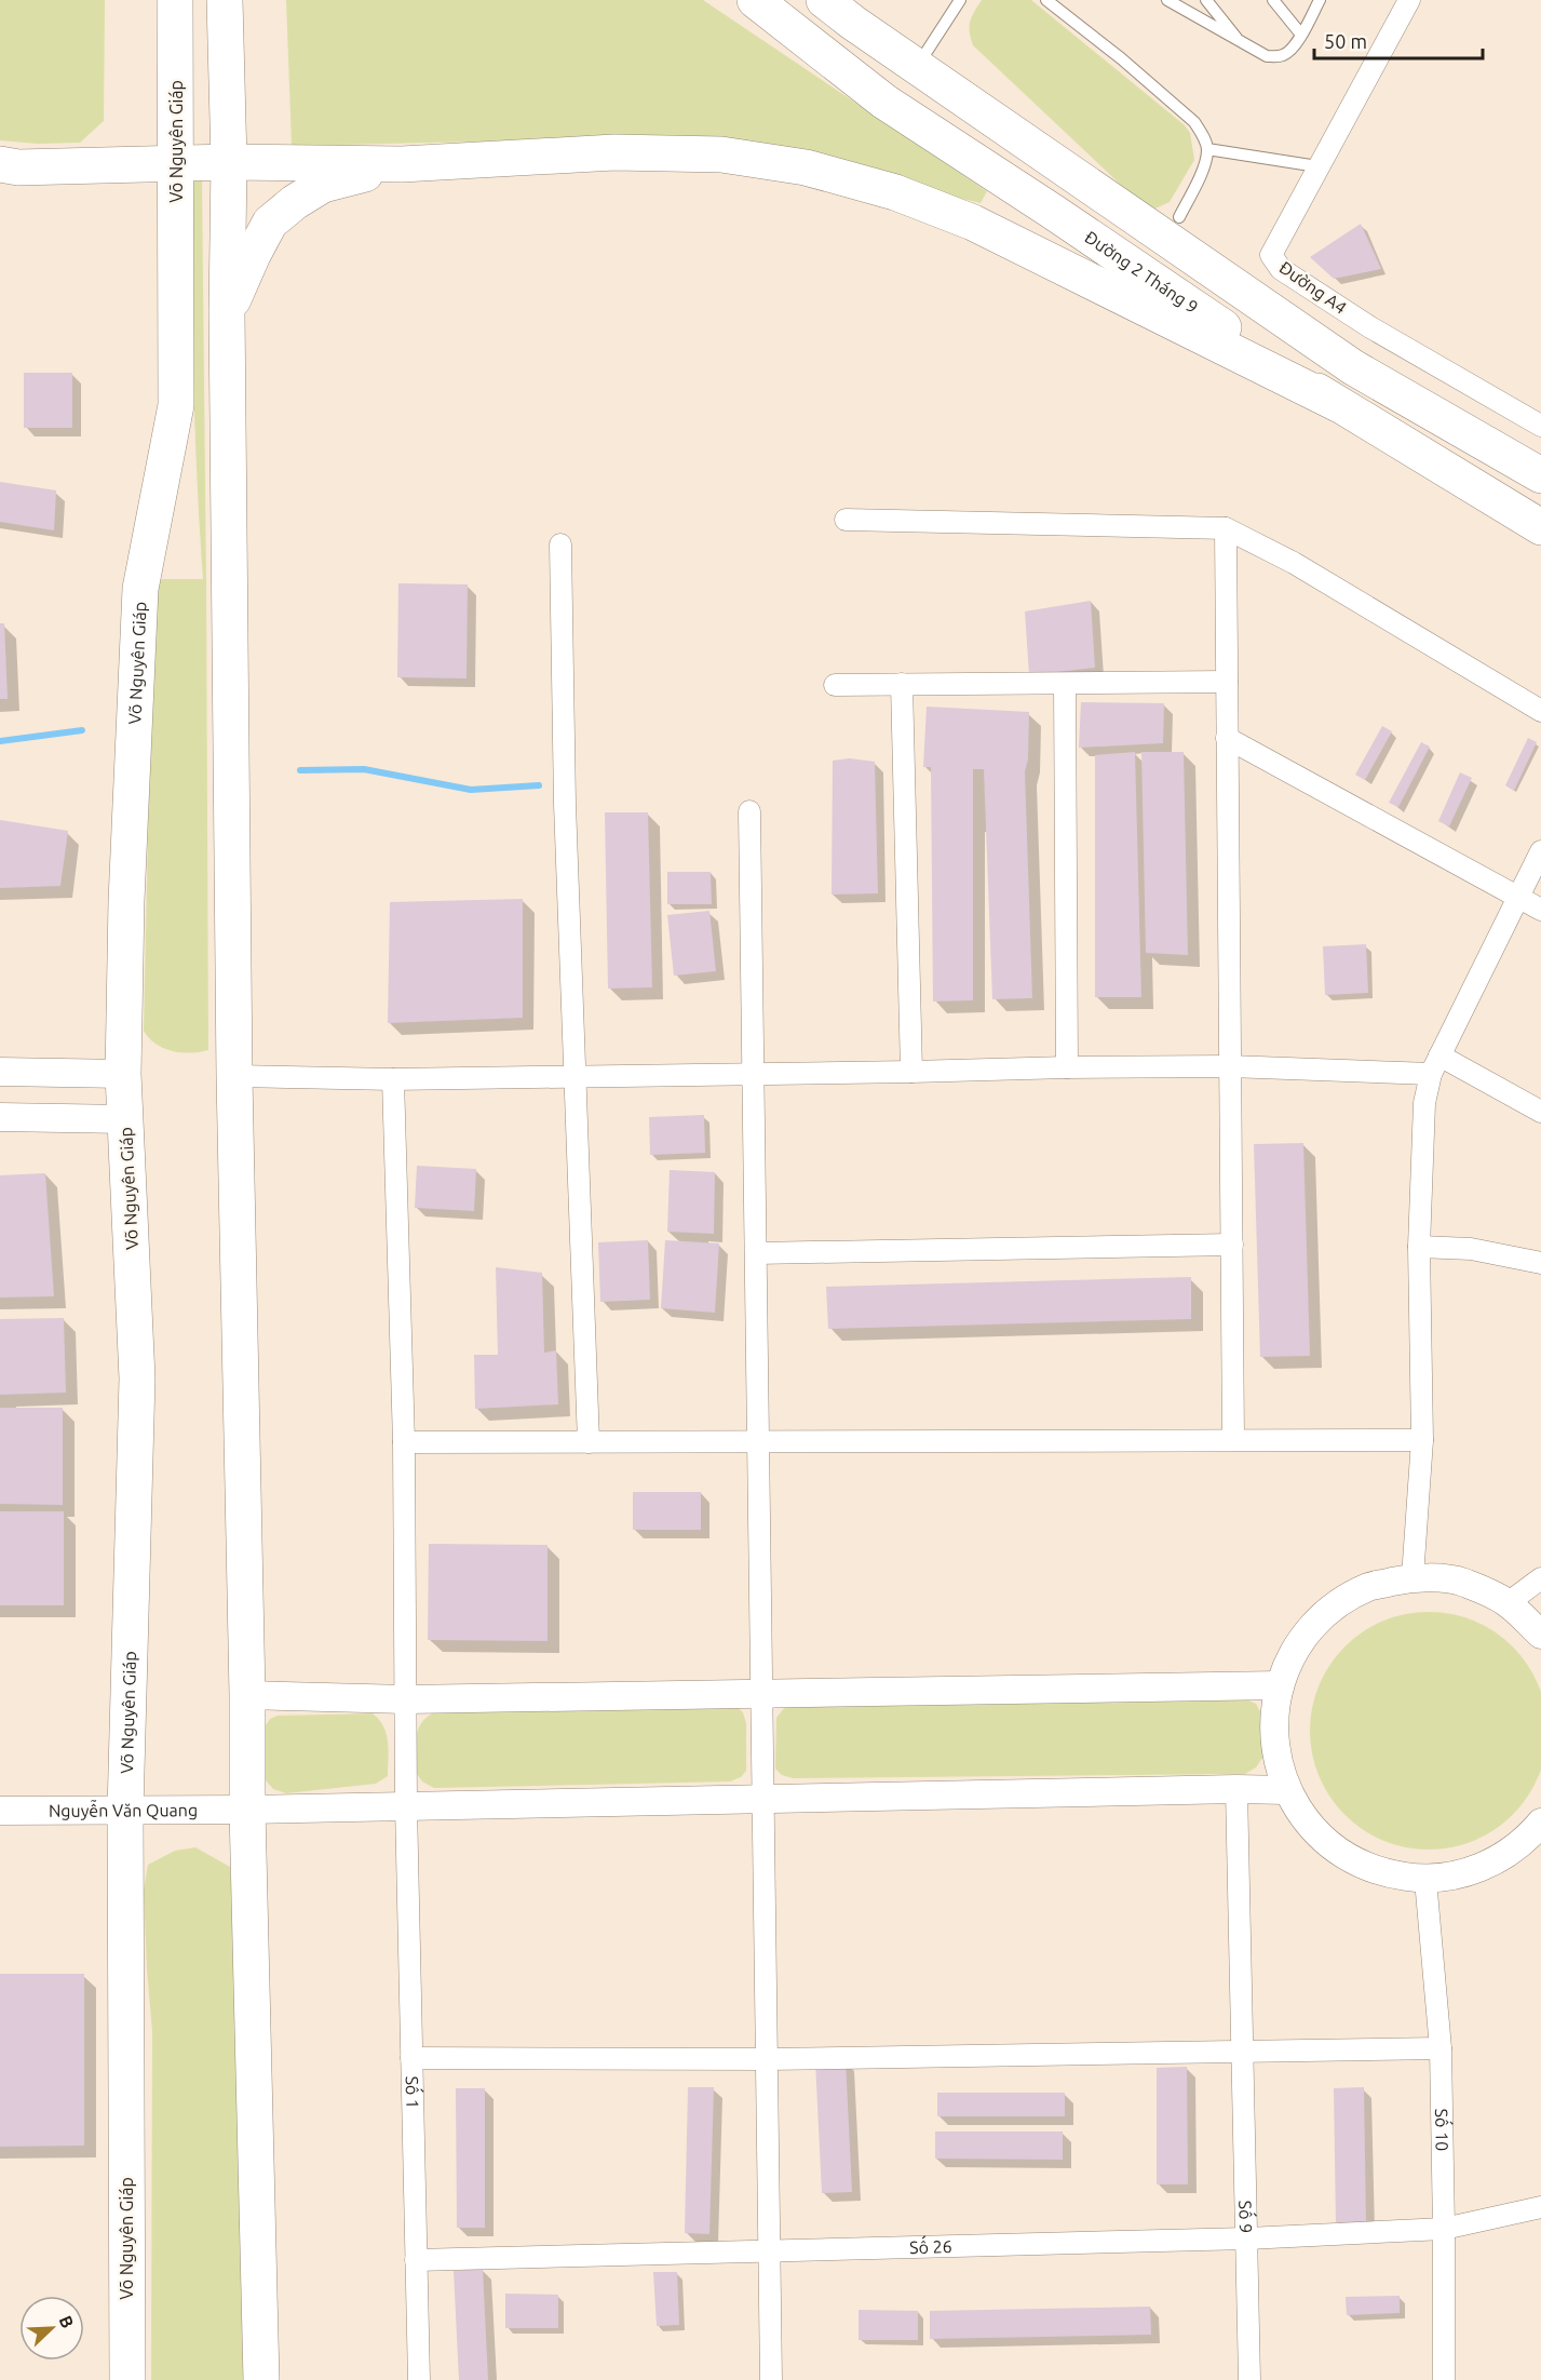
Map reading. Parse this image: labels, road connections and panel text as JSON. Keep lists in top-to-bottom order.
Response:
{
  "streets": {
    "highway": ["Võ Nguyên Giáp", "Đường 2 Tháng 9"],
    "street": [
      "Đường A4",
      "Nguyễn Văn Quang",
      "Số 1",
      "Số 10",
      "Số 9",
      "Số 26"
    ]
  },
  "crossings": [
    ["Võ Nguyên Giáp", "Nguyễn Văn Quang"],
    ["Nguyễn Văn Quang", "Số 1"],
    ["Nguyễn Văn Quang", "Số 9"],
    ["Số 1", "Số 26"],
    ["Số 10", "Số 26"],
    ["Số 9", "Số 26"]
  ],
  "scale_bar": "50 m",
  "north": "top right"
}
